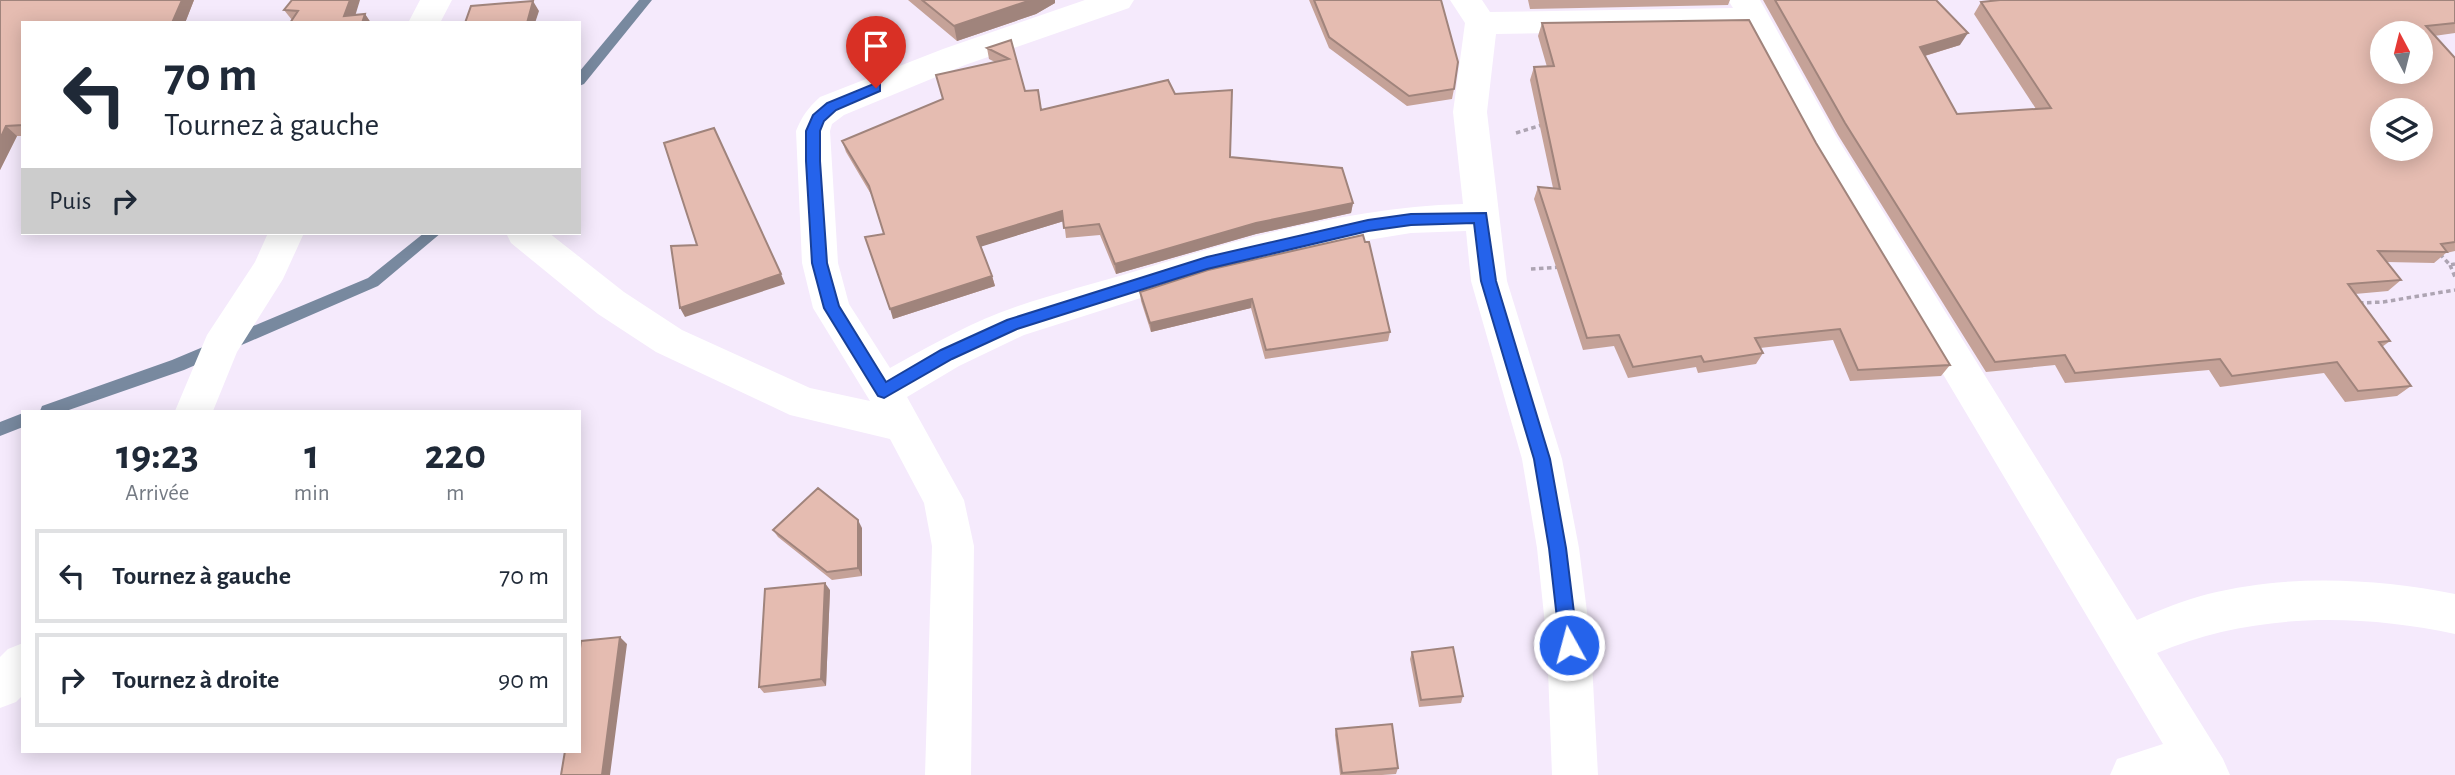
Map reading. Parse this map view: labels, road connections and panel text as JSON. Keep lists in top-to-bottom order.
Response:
{
  "north": "top",
  "page": {
    "turn": ["70 m", "Tournez à gauche"],
    "then": "Puis",
    "eta": [
      "19:23",
      "Arrivée",
      "1",
      "min",
      "220",
      "m"
    ],
    "list": [
      {
        "name": "Tournez à gauche",
        "value": "70 m"
      },
      {
        "name": "Tournez à droite",
        "value": "90 m"
      }
    ]
  }
}
